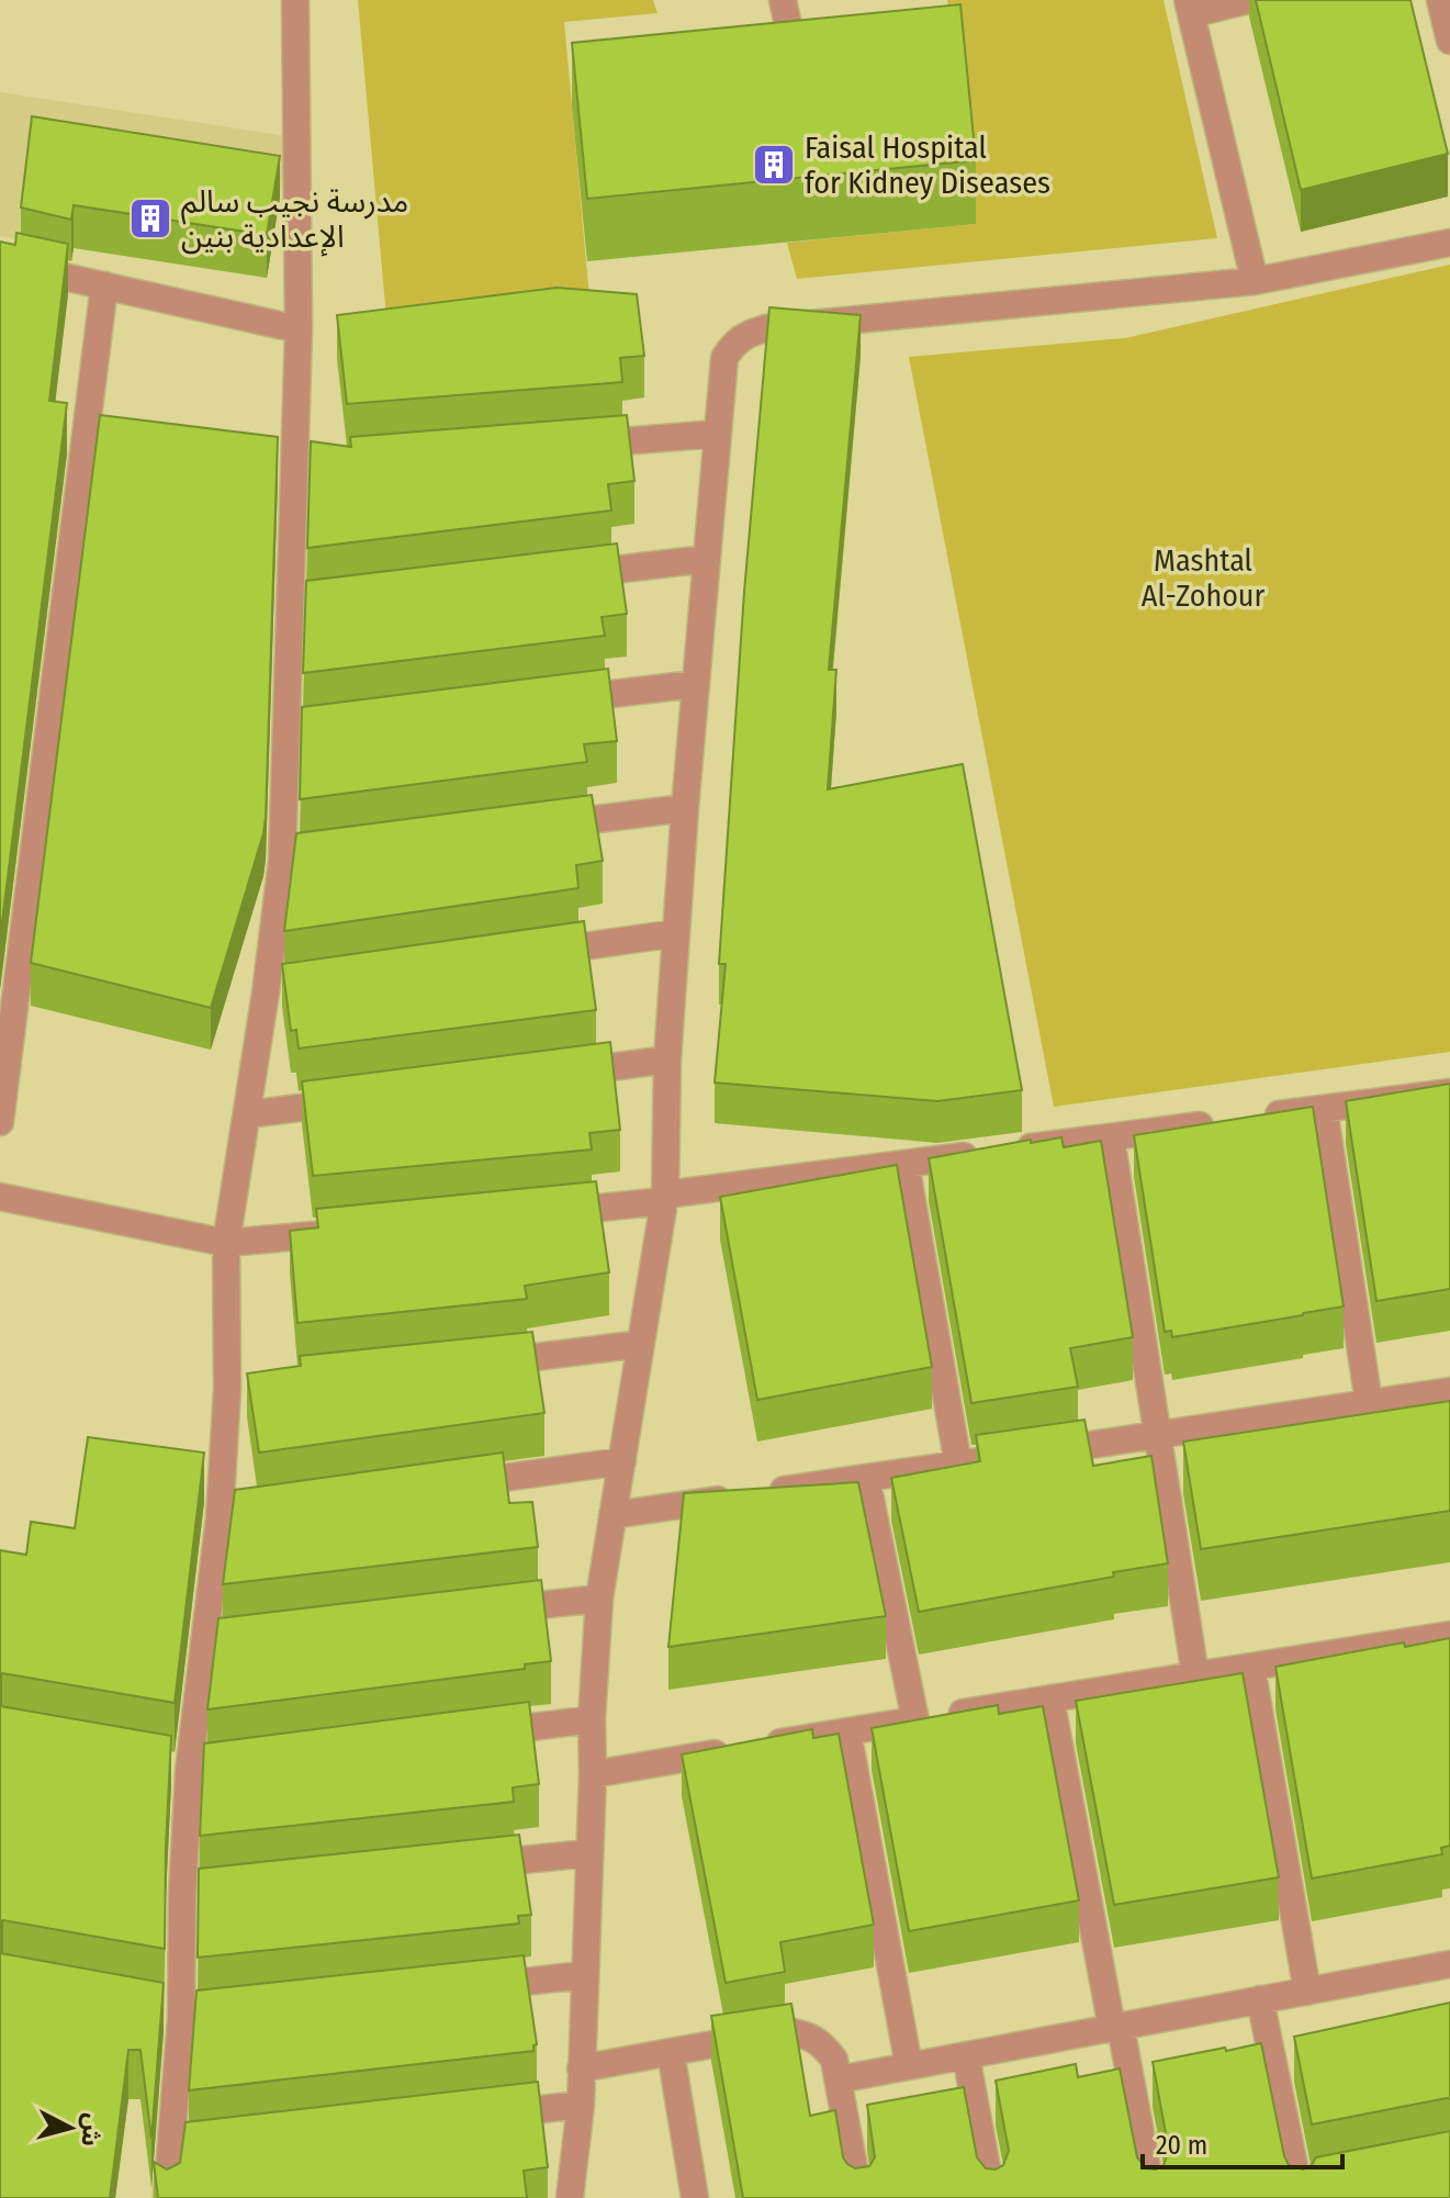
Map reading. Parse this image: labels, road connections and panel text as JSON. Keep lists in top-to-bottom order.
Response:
{
  "parks": ["Mashtal Al-Zohour"],
  "places": {
    "building": ["Faisal Hospital for Kidney Diseases", "مدرسة نجيب سالم الإعدادية بنين"]
  },
  "scale_bar": "20 m",
  "north": "right"
}
